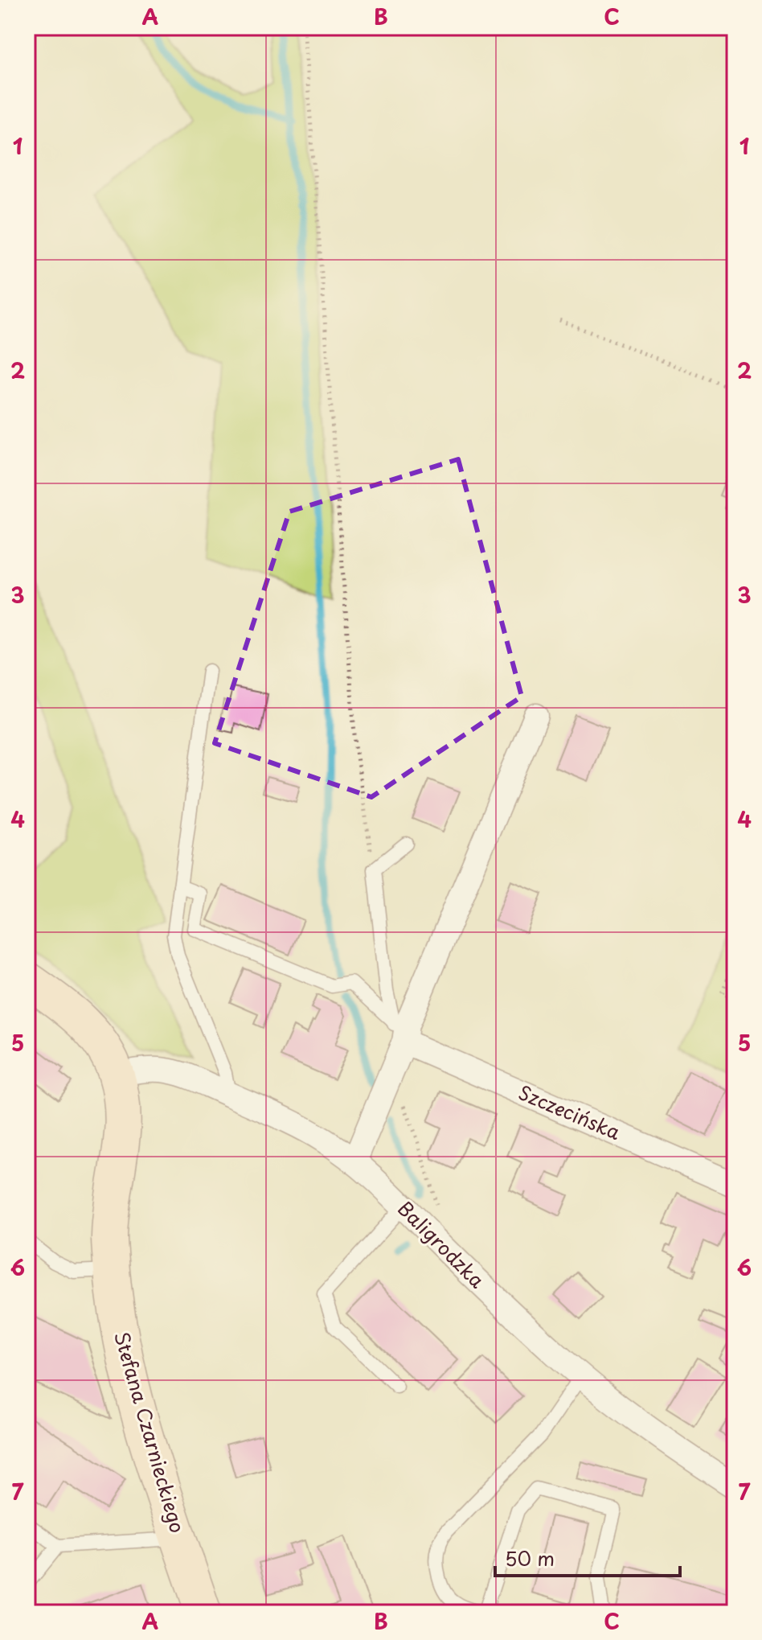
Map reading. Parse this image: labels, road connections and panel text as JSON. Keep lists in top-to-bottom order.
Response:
{
  "streets": {
    "street": ["Szczecińska", "Baligrodzka", "Stefana Czarnieckiego"]
  },
  "crossings": [
    ["Baligrodzka", "Stefana Czarnieckiego"]
  ],
  "scale_bar": "50 m",
  "grid": {
    "columns": ["A", "B", "C"],
    "rows": [
      "1",
      "2",
      "3",
      "4",
      "5",
      "6",
      "7"
    ]
  }
}
